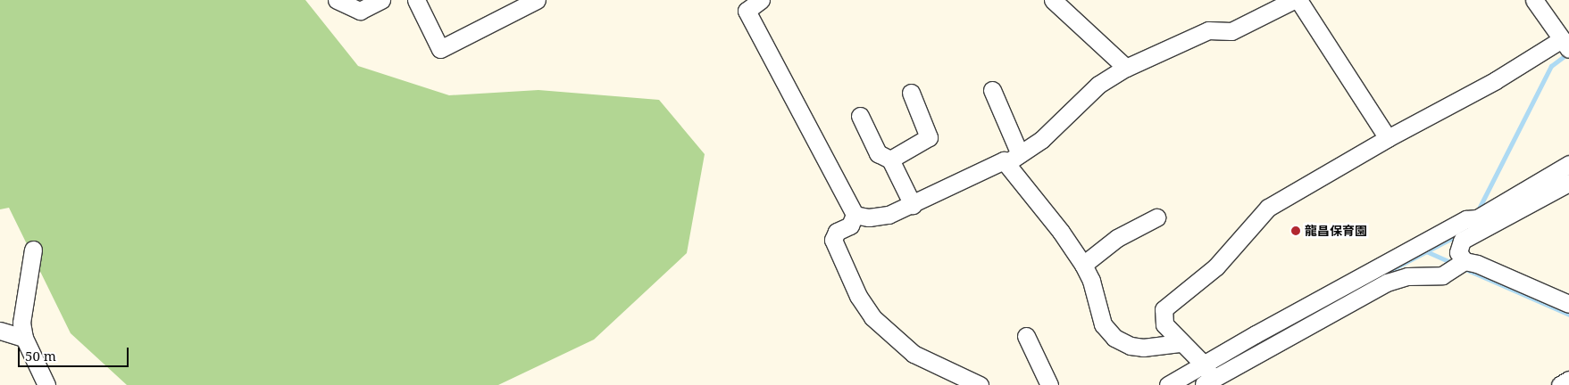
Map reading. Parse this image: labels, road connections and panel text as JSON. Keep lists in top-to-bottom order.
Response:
{
  "places": ["龍昌保育園"],
  "scale_bar": "50 m"
}
